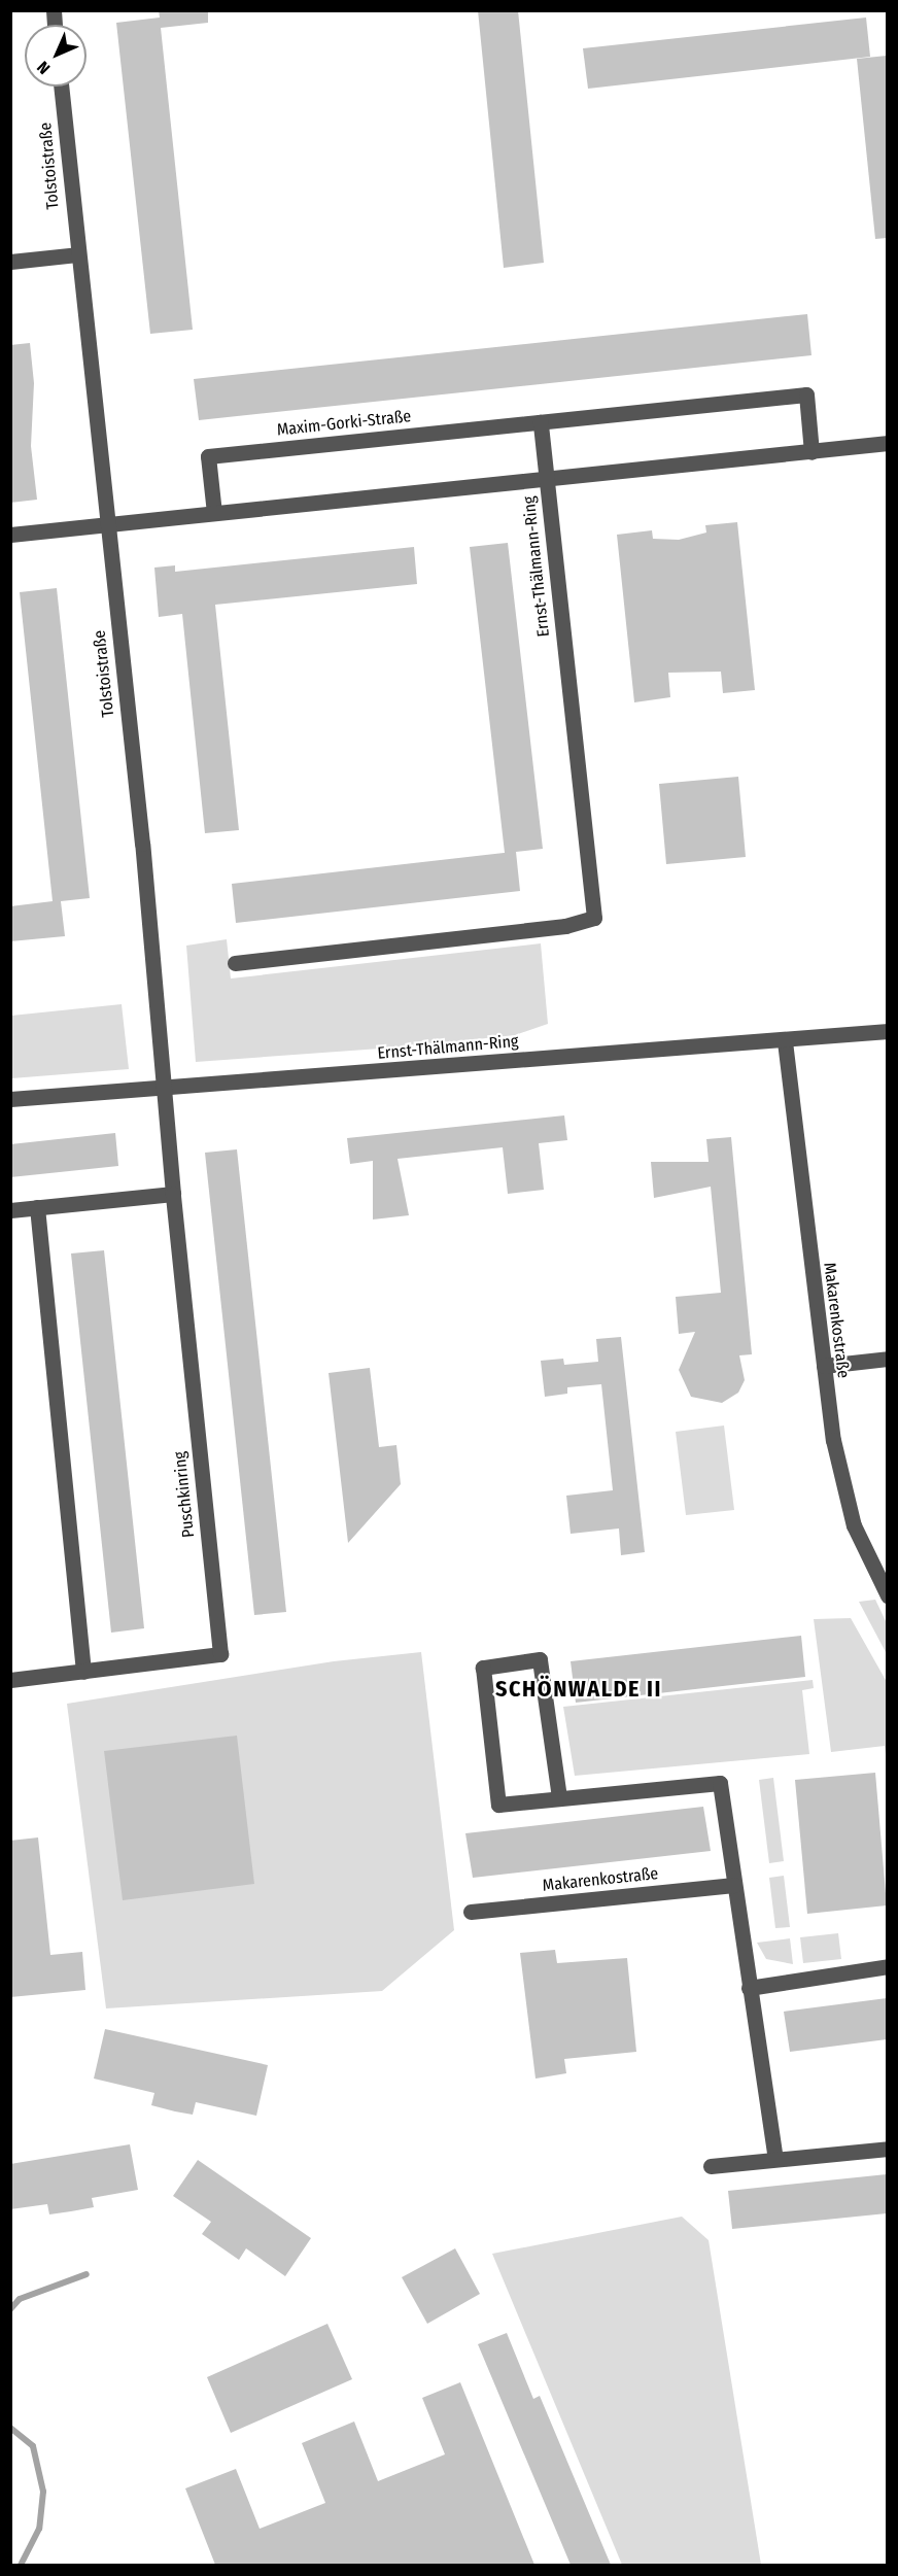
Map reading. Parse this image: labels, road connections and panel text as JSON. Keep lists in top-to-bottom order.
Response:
{
  "streets": {
    "street": [
      "Tolstoistraße",
      "Maxim-Gorki-Straße",
      "Ernst-Thälmann-Ring",
      "Makarenkostraße",
      "Puschkinring"
    ]
  },
  "crossings": [
    ["Tolstoistraße", "Ernst-Thälmann-Ring"],
    ["Tolstoistraße", "Puschkinring"],
    ["Ernst-Thälmann-Ring", "Makarenkostraße"],
    ["Ernst-Thälmann-Ring", "Puschkinring"]
  ],
  "districts": ["SCHÖNWALDE II"],
  "north": "bottom left"
}
